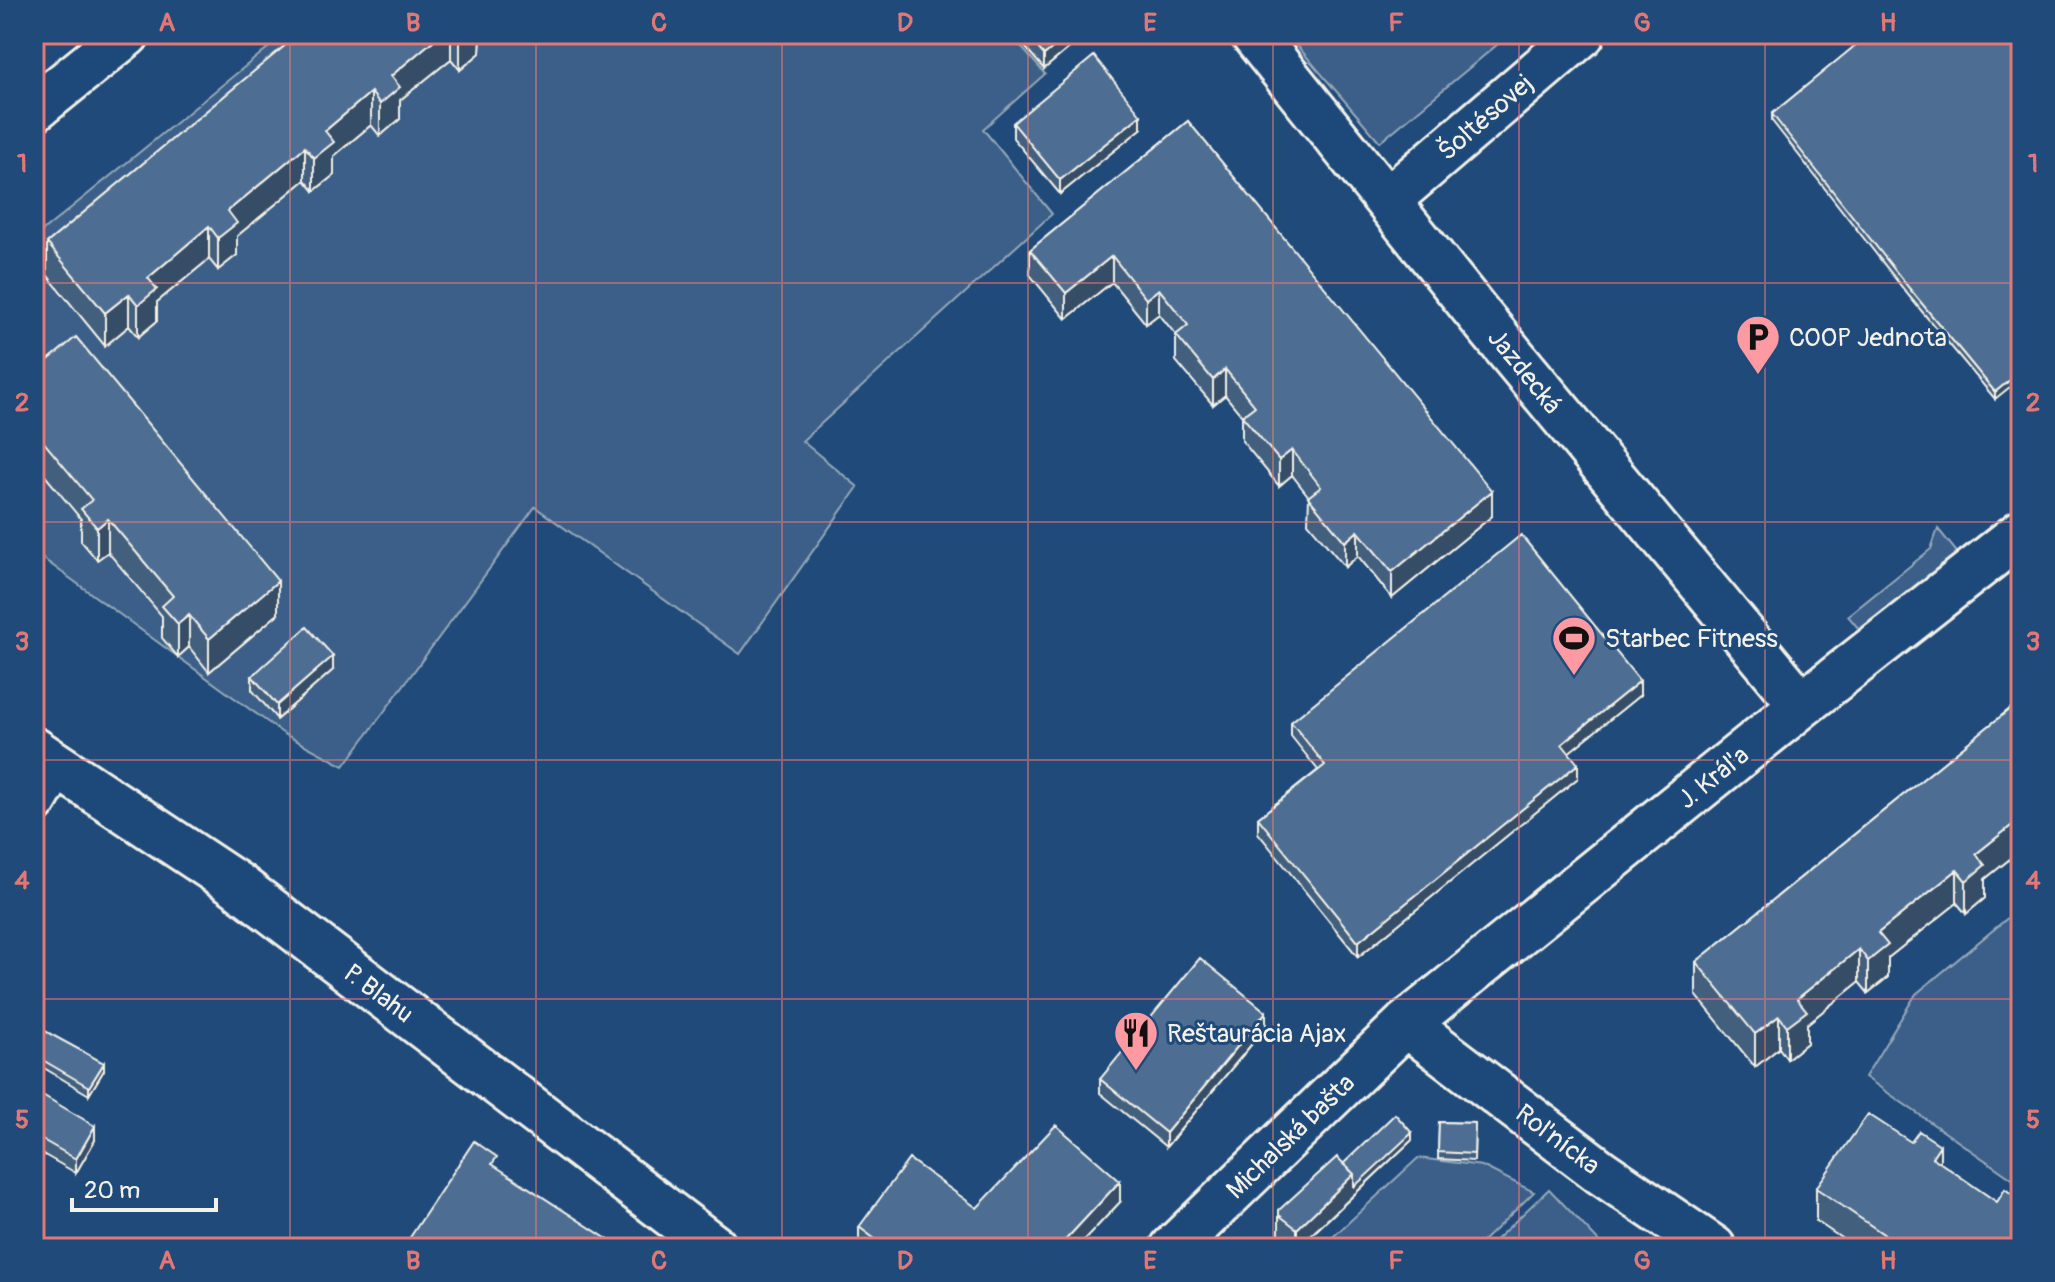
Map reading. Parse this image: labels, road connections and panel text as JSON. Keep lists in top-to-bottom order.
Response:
{
  "streets": {
    "street": [
      "Šoltésovej",
      "Jazdecká",
      "J. Kráľa",
      "P. Blahu",
      "Michalská bašta",
      "Roľnícka"
    ]
  },
  "crossings": [
    ["Šoltésovej", "Jazdecká"],
    ["Jazdecká", "J. Kráľa"],
    ["J. Kráľa", "Michalská bašta"],
    ["J. Kráľa", "Roľnícka"],
    ["Michalská bašta", "Roľnícka"]
  ],
  "places": {
    "parking": ["COOP Jednota"],
    "sports": ["Starbec Fitness"],
    "restaurant": ["Reštaurácia Ajax"]
  },
  "scale_bar": "20 m",
  "grid": {
    "columns": [
      "A",
      "B",
      "C",
      "D",
      "E",
      "F",
      "G",
      "H"
    ],
    "rows": [
      "1",
      "2",
      "3",
      "4",
      "5"
    ]
  }
}
